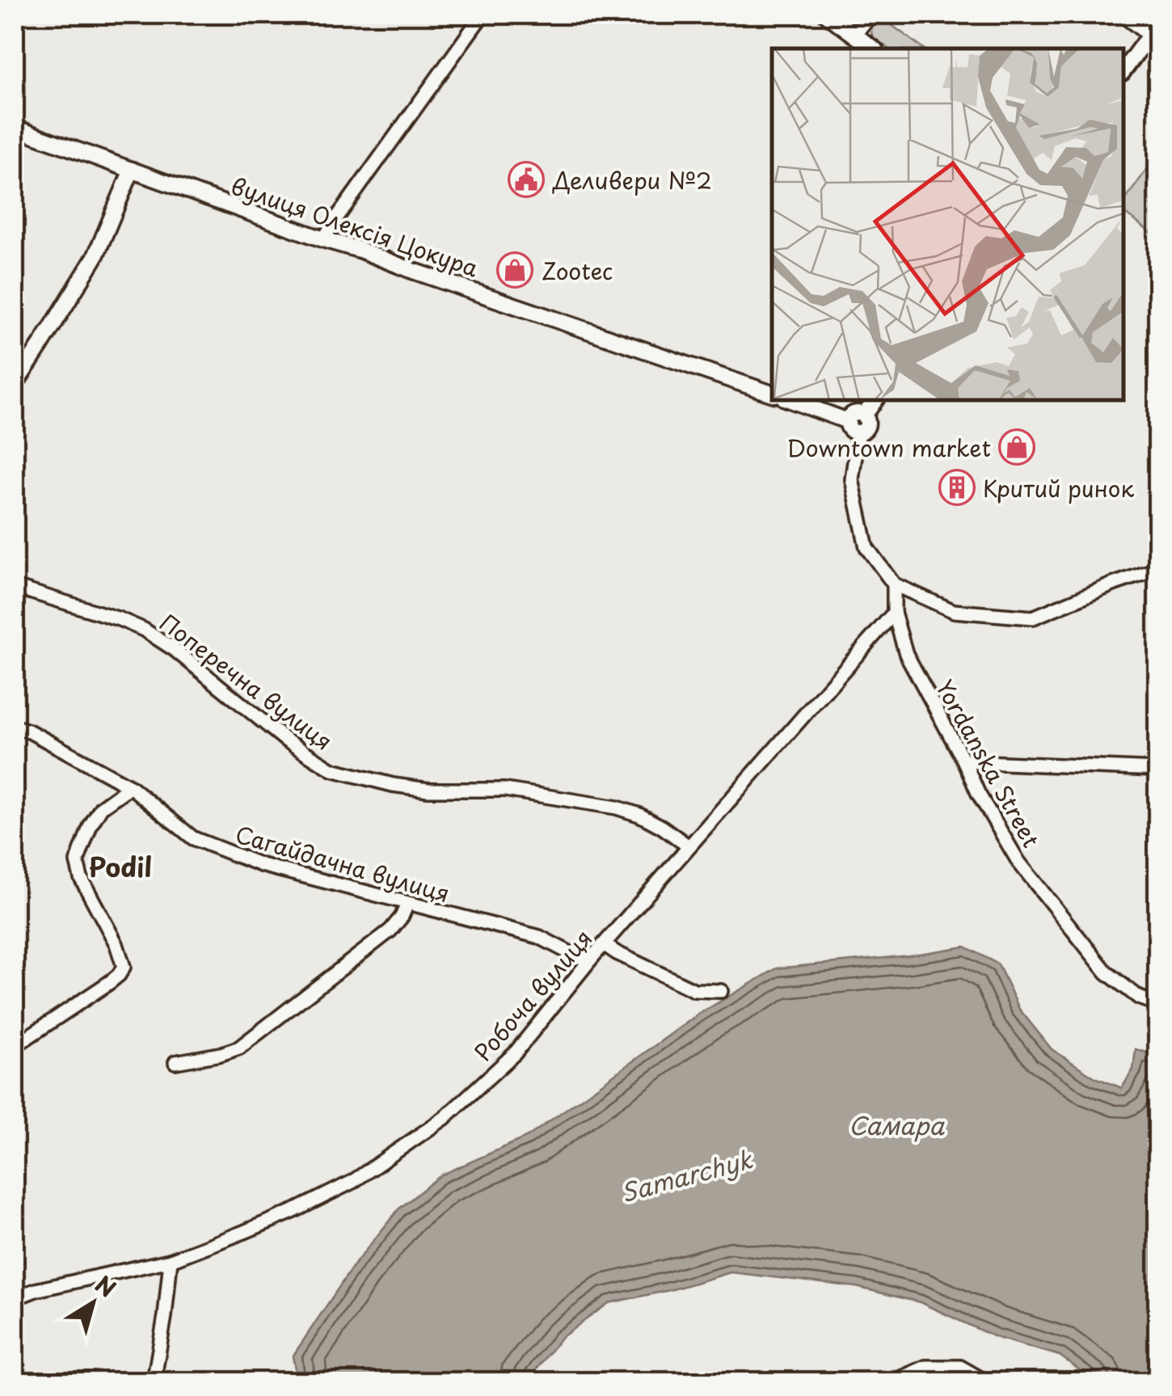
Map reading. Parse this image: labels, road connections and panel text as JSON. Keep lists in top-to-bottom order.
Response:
{
  "streets": {
    "street": [
      "вулиця Олексія Цокура",
      "Поперечна вулиця",
      "Yordanska Street",
      "Сагайдачна вулиця",
      "Робоча вулиця"
    ]
  },
  "crossings": [
    ["Поперечна вулиця", "Робоча вулиця"],
    ["Yordanska Street", "Робоча вулиця"],
    ["Сагайдачна вулиця", "Робоча вулиця"]
  ],
  "districts": ["Podil"],
  "water": ["Самара", "Samarchyk"],
  "places": {
    "public building": ["Деливери №2"],
    "shop": ["Zootec", "Downtown market"],
    "building": ["Критий ринок"]
  },
  "north": "top right"
}
